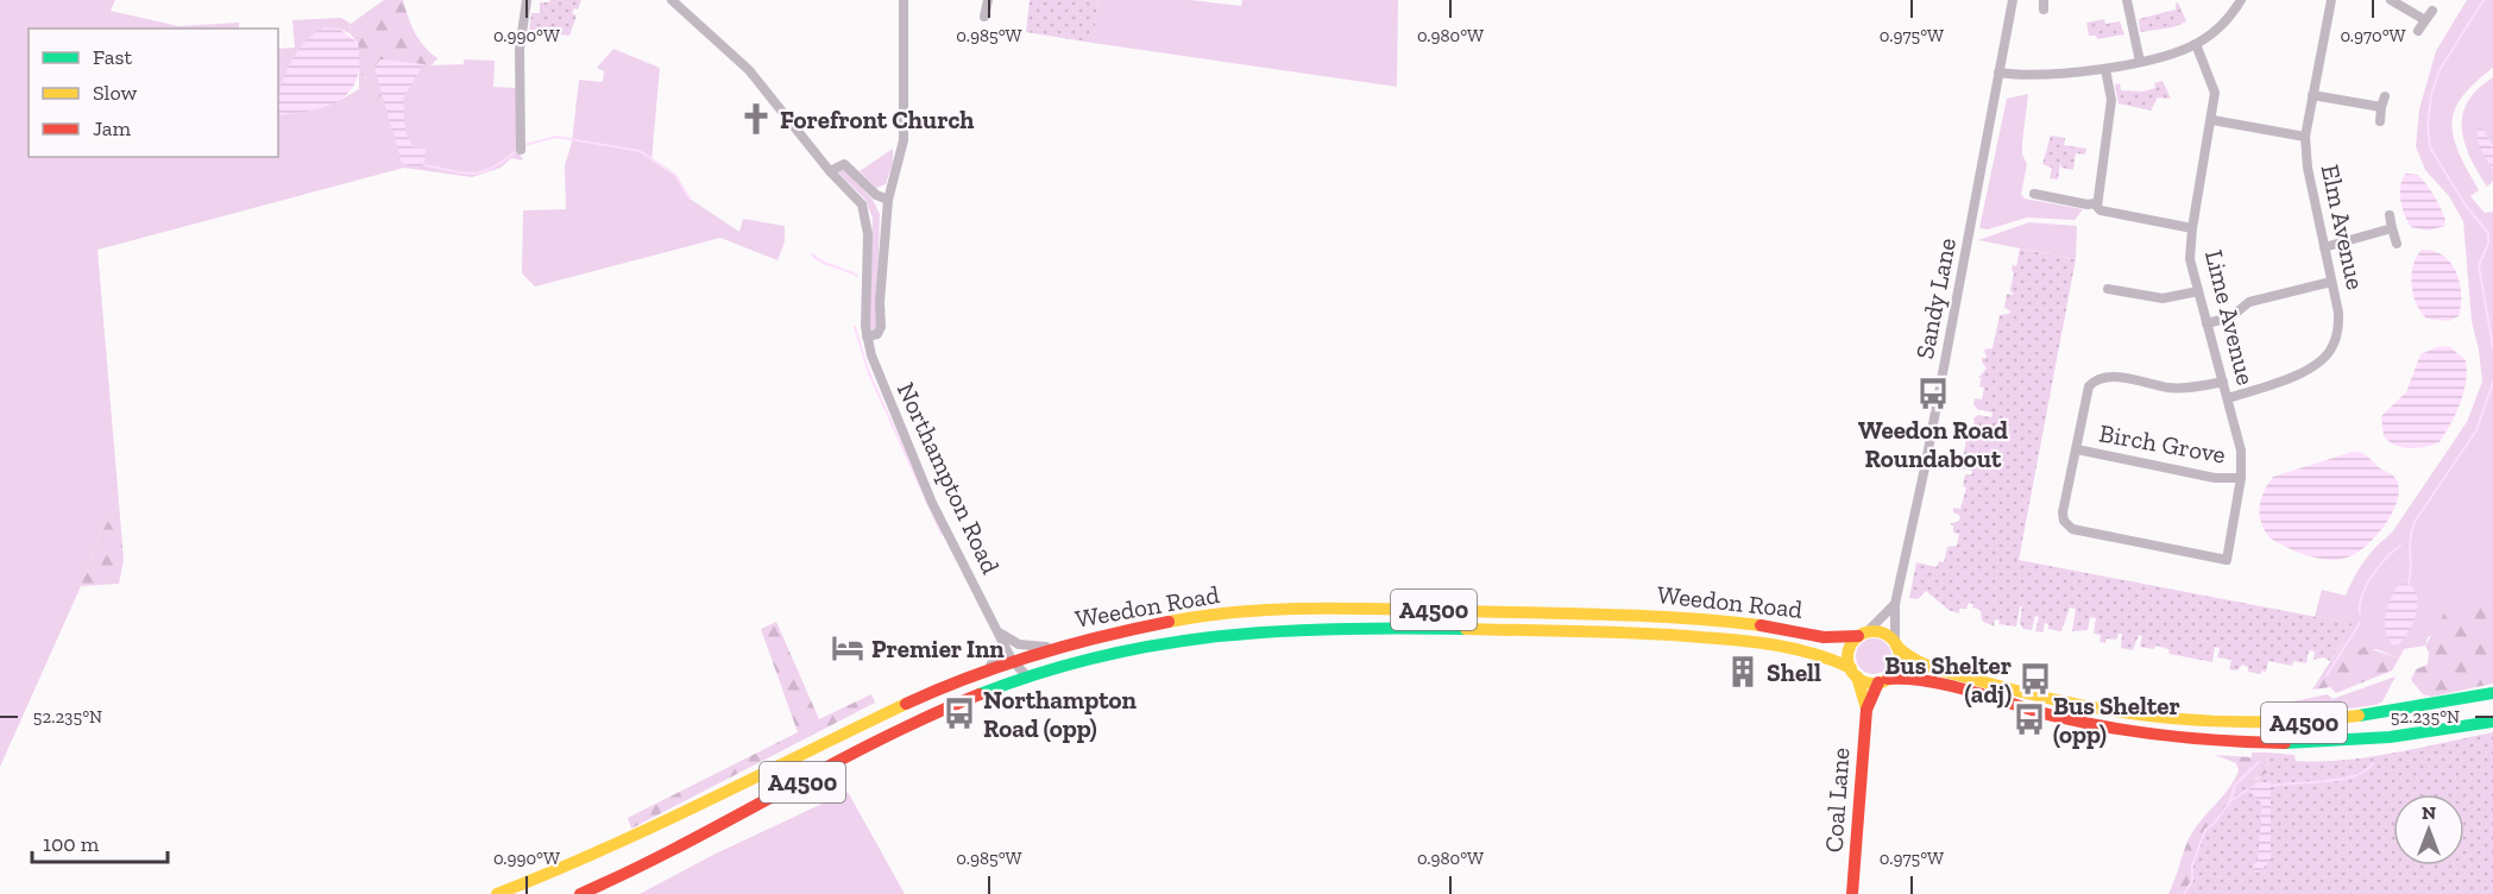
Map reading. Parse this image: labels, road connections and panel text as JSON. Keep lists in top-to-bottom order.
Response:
{
  "streets": {
    "main road": ["Weedon Road", "A4500", "Coal Lane"],
    "street": [
      "Elm Avenue",
      "Sandy Lane",
      "Lime Avenue",
      "Birch Grove",
      "Northampton Road"
    ]
  },
  "crossings": [
    ["Elm Avenue", "Lime Avenue"],
    ["Lime Avenue", "Birch Grove"],
    ["Northampton Road", "Weedon Road"],
    ["Weedon Road", "A4500"],
    ["Weedon Road", "Coal Lane"],
    ["A4500", "Coal Lane"]
  ],
  "places": {
    "church": ["Forefront Church"],
    "bus stop": [
      "Weedon Road Roundabout",
      "Bus Shelter (adj)",
      "Northampton Road (opp)",
      "Bus Shelter (opp)"
    ],
    "hotel": ["Premier Inn"],
    "building": ["Shell"]
  },
  "legend": ["Fast", "Slow", "Jam"],
  "scale_bar": "100 m",
  "north": "top",
  "coordinates": [
    "0.990°W",
    "0.985°W",
    "0.980°W",
    "0.975°W",
    "0.970°W",
    "52.235°N"
  ]
}
